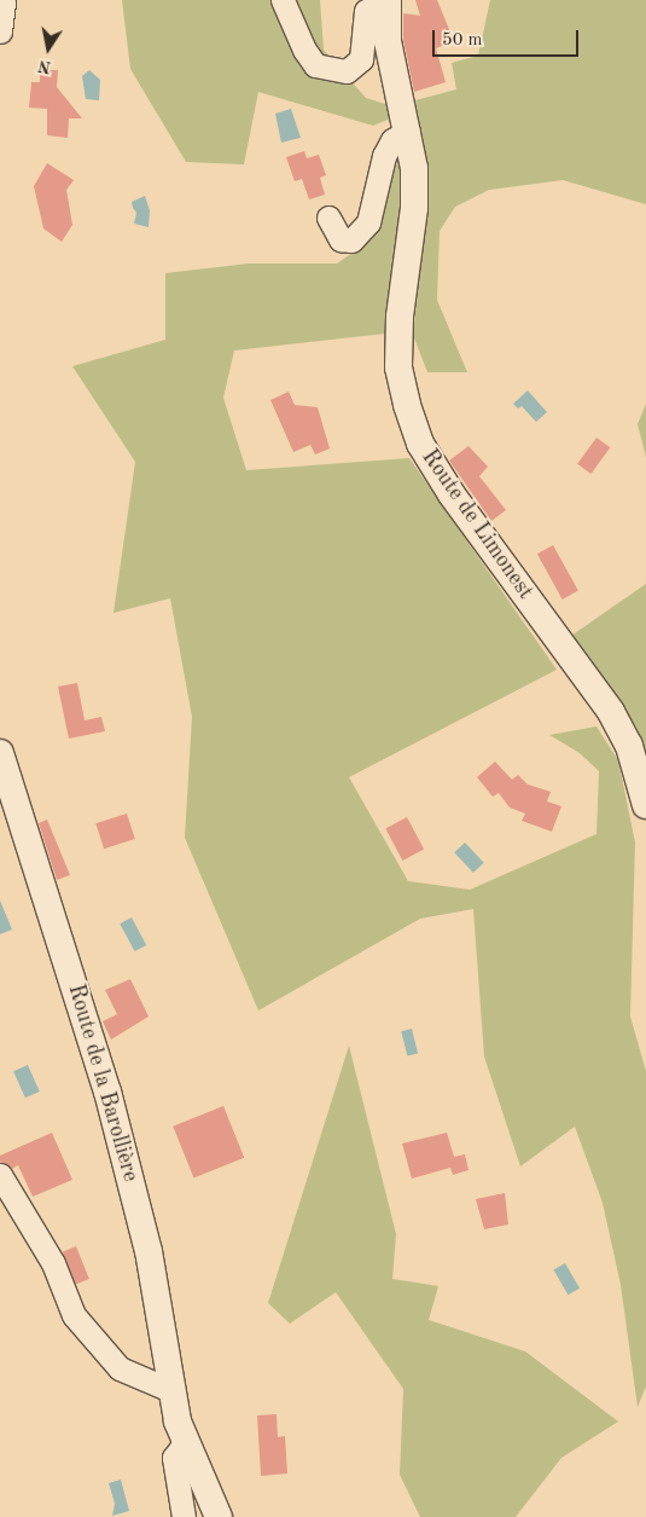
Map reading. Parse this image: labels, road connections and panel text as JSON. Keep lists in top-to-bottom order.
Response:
{
  "streets": {
    "street": ["Route de Limonest", "Route de la Barollière"]
  },
  "scale_bar": "50 m",
  "north": "bottom"
}
